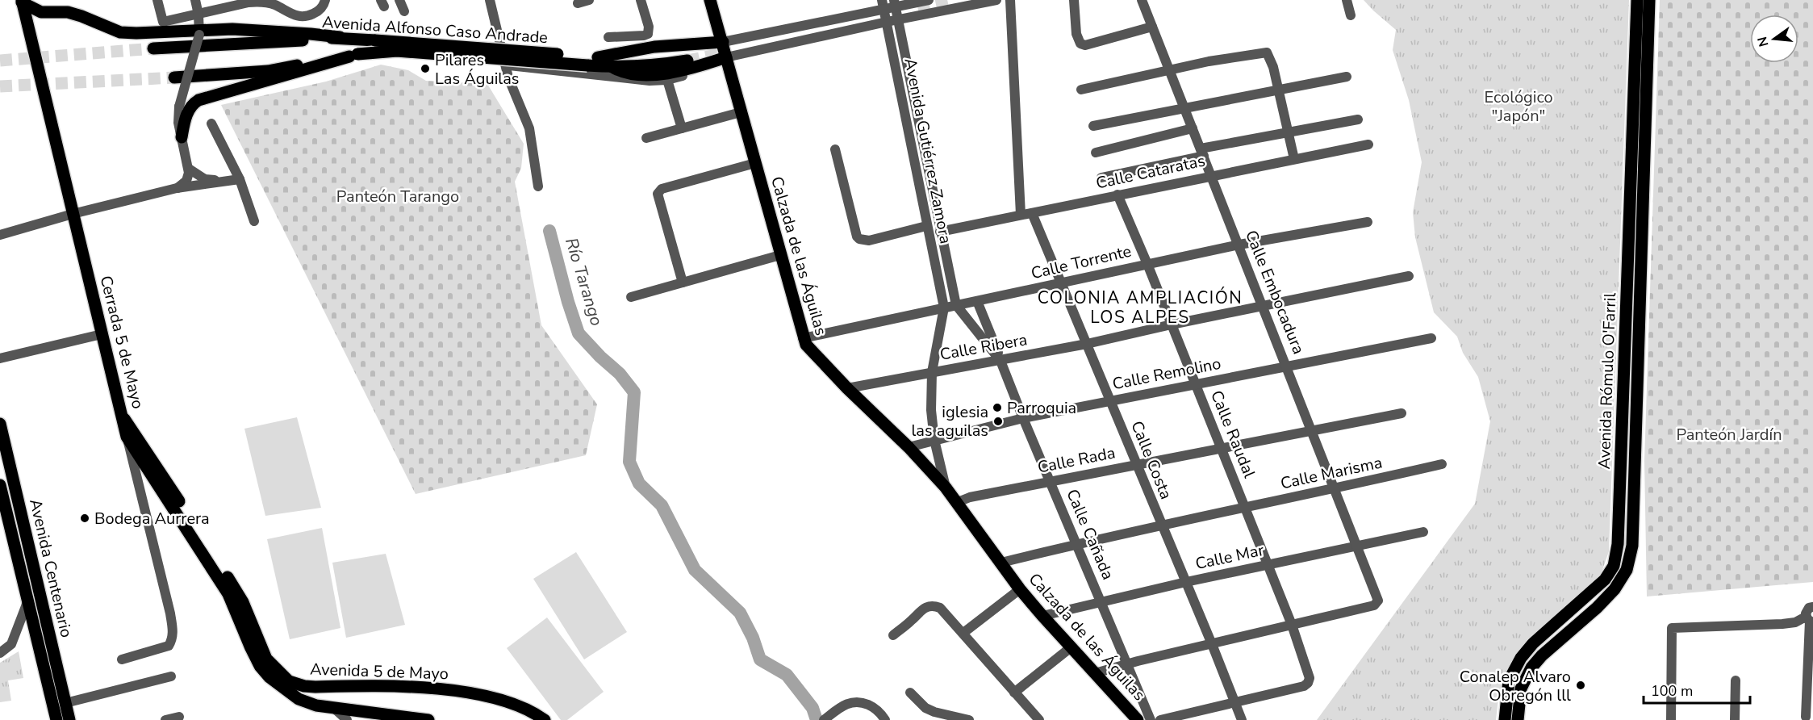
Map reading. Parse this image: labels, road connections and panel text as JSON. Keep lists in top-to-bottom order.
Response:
{
  "streets": {
    "main road": [
      "Avenida Alfonso Caso Andrade",
      "Calzada de las Águilas",
      "Cerrada 5 de Mayo",
      "Avenida Rómulo O'Farril",
      "Avenida Centenario",
      "Avenida 5 de Mayo"
    ],
    "street": [
      "Avenida Gutiérrez Zamora",
      "Calle Cataratas",
      "Calle Torrente",
      "Calle Embocadura",
      "Calle Ribera",
      "Calle Remolino",
      "Calle Raudal",
      "Calle Rada",
      "Calle Costa",
      "Calle Marisma",
      "Calle Cañada",
      "Calle Mar"
    ]
  },
  "crossings": [
    ["Avenida Alfonso Caso Andrade", "Avenida Gutiérrez Zamora"],
    ["Avenida Alfonso Caso Andrade", "Calzada de las Águilas"],
    ["Avenida Gutiérrez Zamora", "Calle Cataratas"],
    ["Avenida Gutiérrez Zamora", "Calle Torrente"],
    ["Avenida Gutiérrez Zamora", "Calle Cañada"],
    ["Calle Cataratas", "Calle Embocadura"],
    ["Calle Cataratas", "Calle Raudal"],
    ["Calle Cataratas", "Calle Costa"],
    ["Calzada de las Águilas", "Calle Torrente"],
    ["Calzada de las Águilas", "Calle Ribera"],
    ["Calzada de las Águilas", "Calle Remolino"],
    ["Calzada de las Águilas", "Calle Rada"],
    ["Calzada de las Águilas", "Calle Marisma"],
    ["Calzada de las Águilas", "Calle Mar"],
    ["Calle Torrente", "Calle Embocadura"],
    ["Calle Torrente", "Calle Raudal"],
    ["Calle Torrente", "Calle Costa"],
    ["Calle Torrente", "Calle Cañada"],
    ["Calle Embocadura", "Calle Ribera"],
    ["Calle Embocadura", "Calle Remolino"],
    ["Calle Embocadura", "Calle Raudal"],
    ["Calle Embocadura", "Calle Rada"],
    ["Calle Embocadura", "Calle Marisma"],
    ["Calle Embocadura", "Calle Mar"],
    ["Cerrada 5 de Mayo", "Avenida 5 de Mayo"],
    ["Calle Ribera", "Calle Raudal"],
    ["Calle Ribera", "Calle Costa"],
    ["Calle Ribera", "Calle Cañada"],
    ["Calle Remolino", "Calle Raudal"],
    ["Calle Remolino", "Calle Costa"],
    ["Calle Remolino", "Calle Cañada"],
    ["Calle Raudal", "Calle Rada"],
    ["Calle Raudal", "Calle Costa"],
    ["Calle Raudal", "Calle Marisma"],
    ["Calle Raudal", "Calle Mar"],
    ["Calle Rada", "Calle Costa"],
    ["Calle Rada", "Calle Cañada"],
    ["Calle Costa", "Calle Marisma"],
    ["Calle Costa", "Calle Mar"],
    ["Calle Marisma", "Calle Cañada"],
    ["Calle Cañada", "Calle Mar"]
  ],
  "districts": ["COLONIA AMPLIACIÓN LOS ALPES"],
  "water": ["Río Tarango"],
  "parks": ["Ecológico \"Japón\"", "Panteón Tarango", "Panteón Jardín"],
  "places": [
    "Pilares Las Águilas",
    "Parroquia",
    "iglesia las aguilas",
    "Bodega Aurrera",
    "Conalep Alvaro Obregón lll"
  ],
  "scale_bar": "100 m",
  "north": "left"
}
